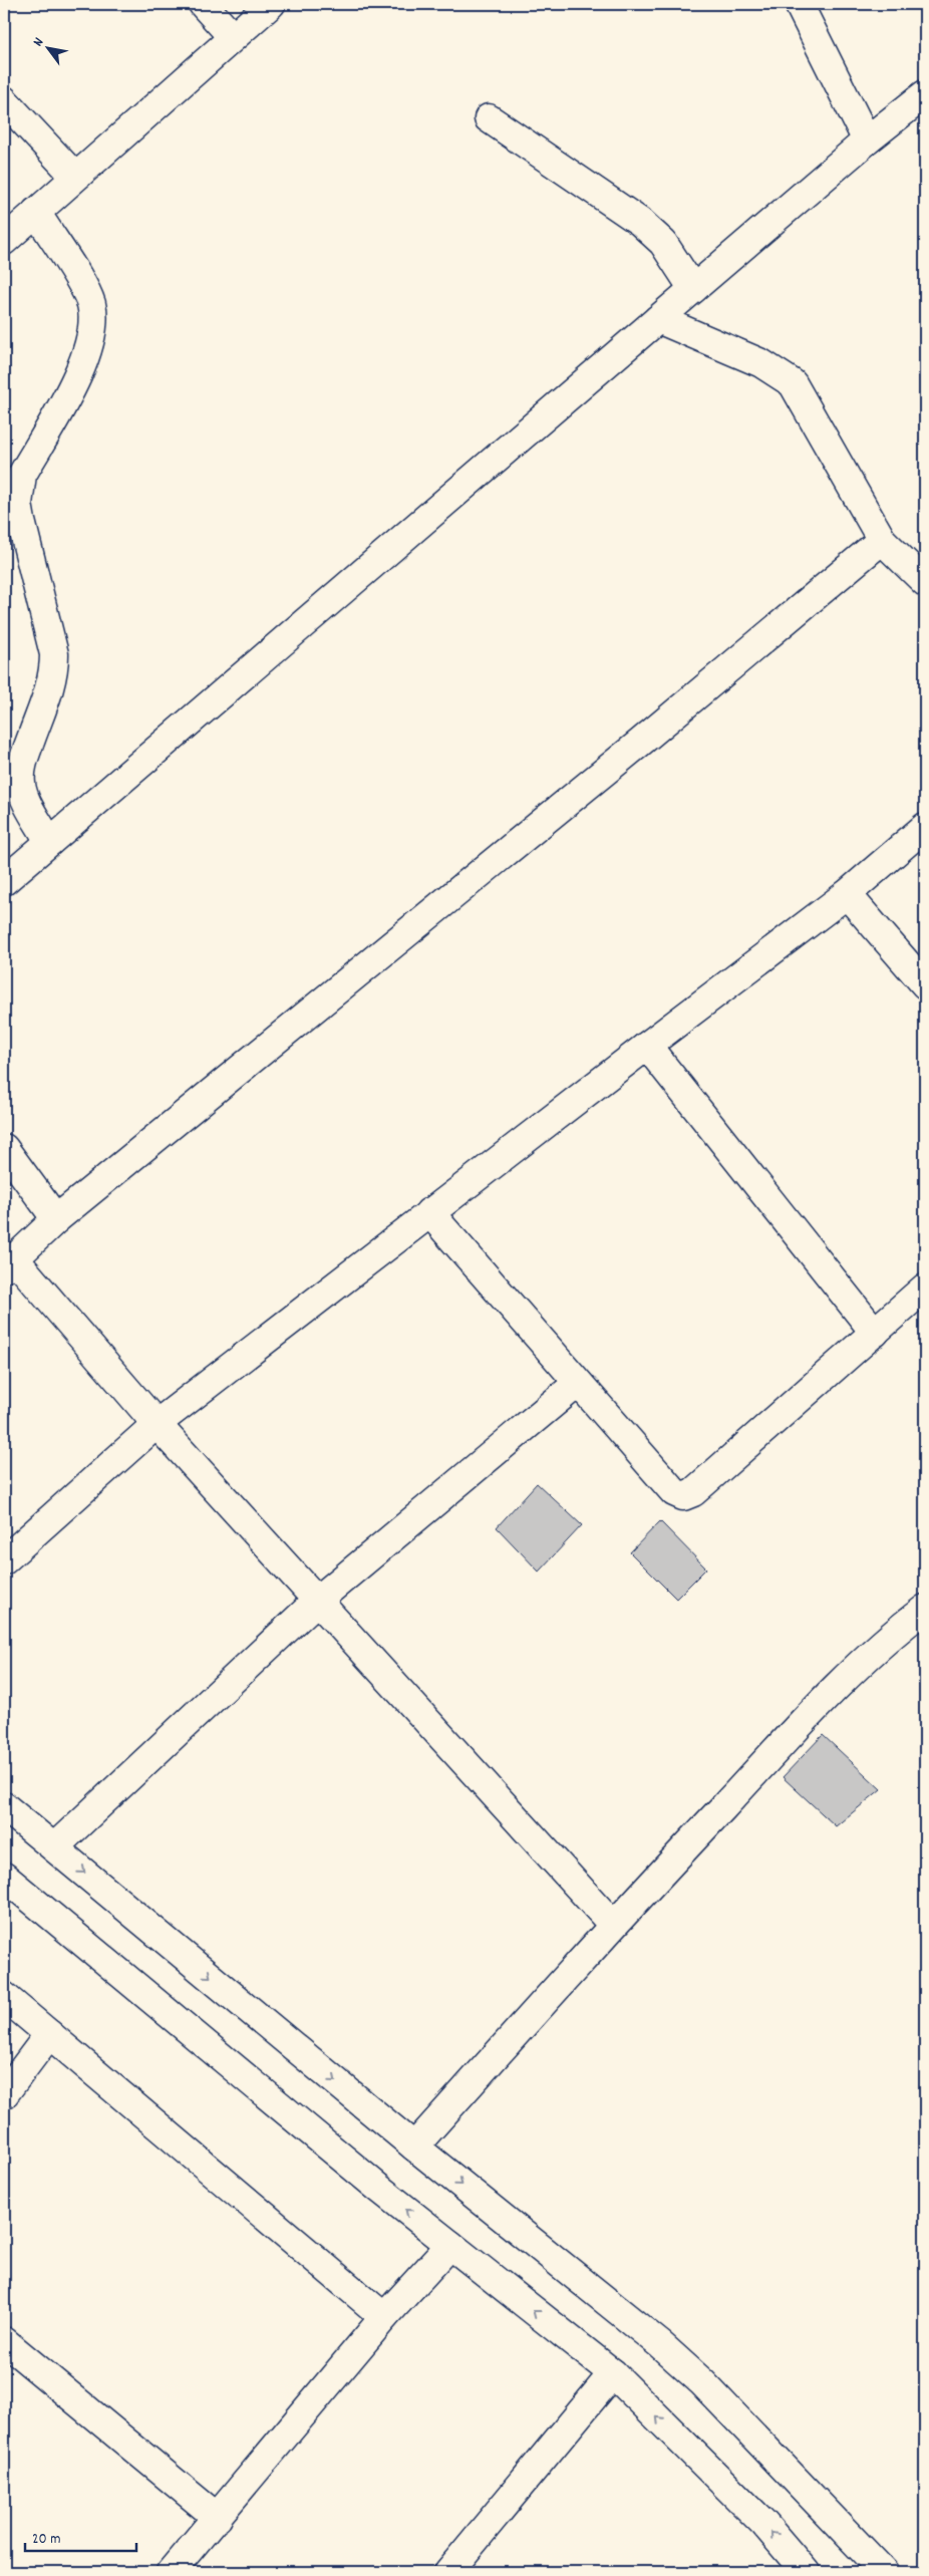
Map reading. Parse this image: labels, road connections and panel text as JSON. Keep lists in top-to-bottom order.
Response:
{
  "scale_bar": "20 m",
  "north": "top left"
}
